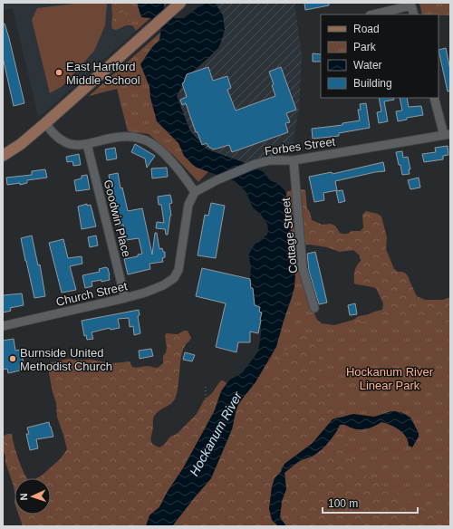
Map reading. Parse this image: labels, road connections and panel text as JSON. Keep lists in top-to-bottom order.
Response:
{
  "streets": {
    "street": [
      "Forbes Street",
      "Goodwin Place",
      "Cottage Street",
      "Church Street"
    ]
  },
  "crossings": [
    ["Forbes Street", "Cottage Street"],
    ["Forbes Street", "Church Street"],
    ["Goodwin Place", "Church Street"]
  ],
  "water": ["Hockanum River"],
  "parks": ["Hockanum River Linear Park"],
  "places": ["East Hartford Middle School", "Burnside United Methodist Church"],
  "legend": [
    "Road",
    "Park",
    "Water",
    "Building"
  ],
  "scale_bar": "100 m",
  "north": "left"
}
